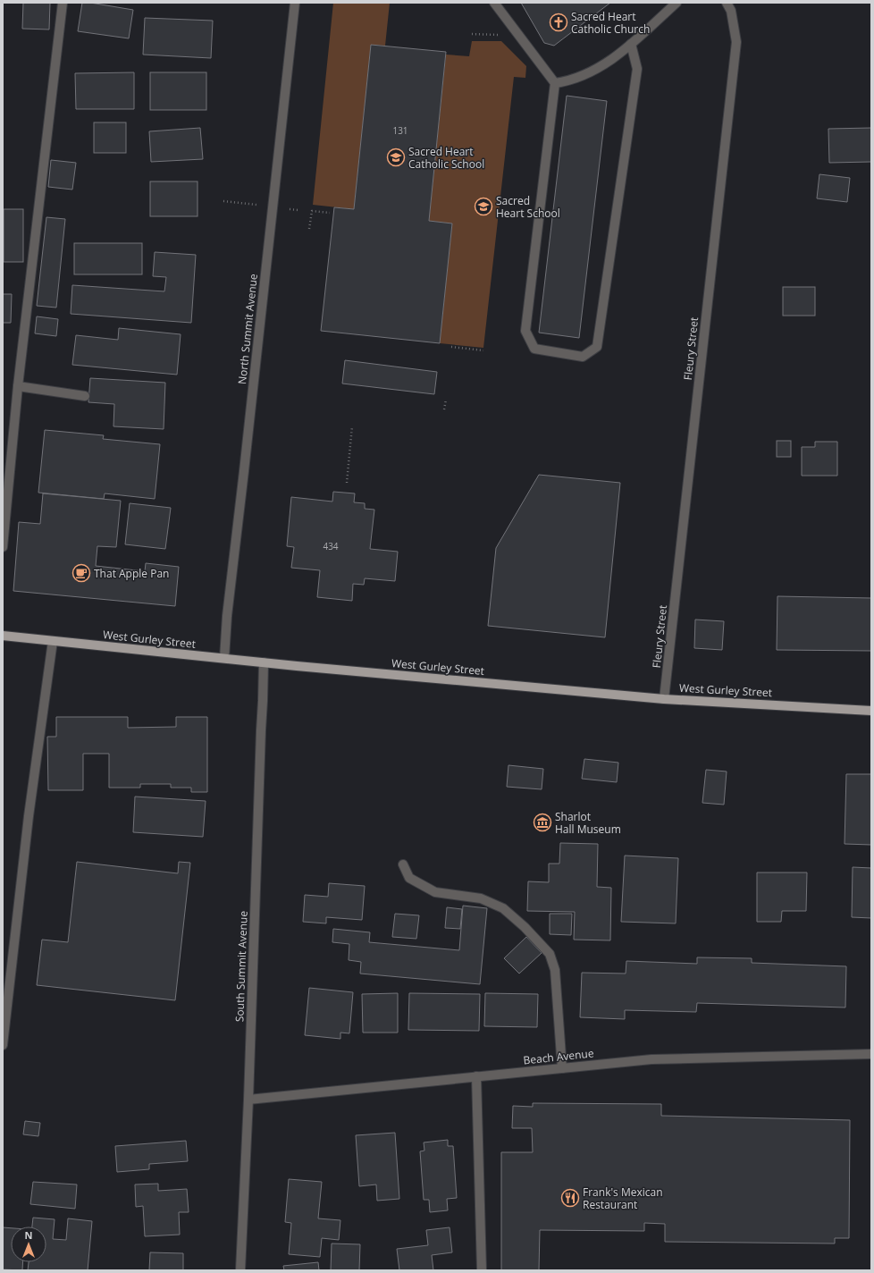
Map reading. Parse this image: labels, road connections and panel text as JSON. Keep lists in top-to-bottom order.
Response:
{
  "streets": {
    "main road": ["West Gurley Street"],
    "street": [
      "North Summit Avenue",
      "Fleury Street",
      "South Summit Avenue",
      "Beach Avenue"
    ]
  },
  "crossings": [
    ["North Summit Avenue", "West Gurley Street"],
    ["Fleury Street", "West Gurley Street"],
    ["West Gurley Street", "South Summit Avenue"],
    ["South Summit Avenue", "Beach Avenue"]
  ],
  "places": {
    "church": ["Sacred Heart Catholic Church"],
    "school or university": ["Sacred Heart Catholic School", "Sacred Heart School"],
    "cafe": ["That Apple Pan"],
    "museum": ["Sharlot Hall Museum"],
    "restaurant": ["Frank's Mexican Restaurant"]
  },
  "house_numbers": ["131", "434"],
  "north": "top"
}
